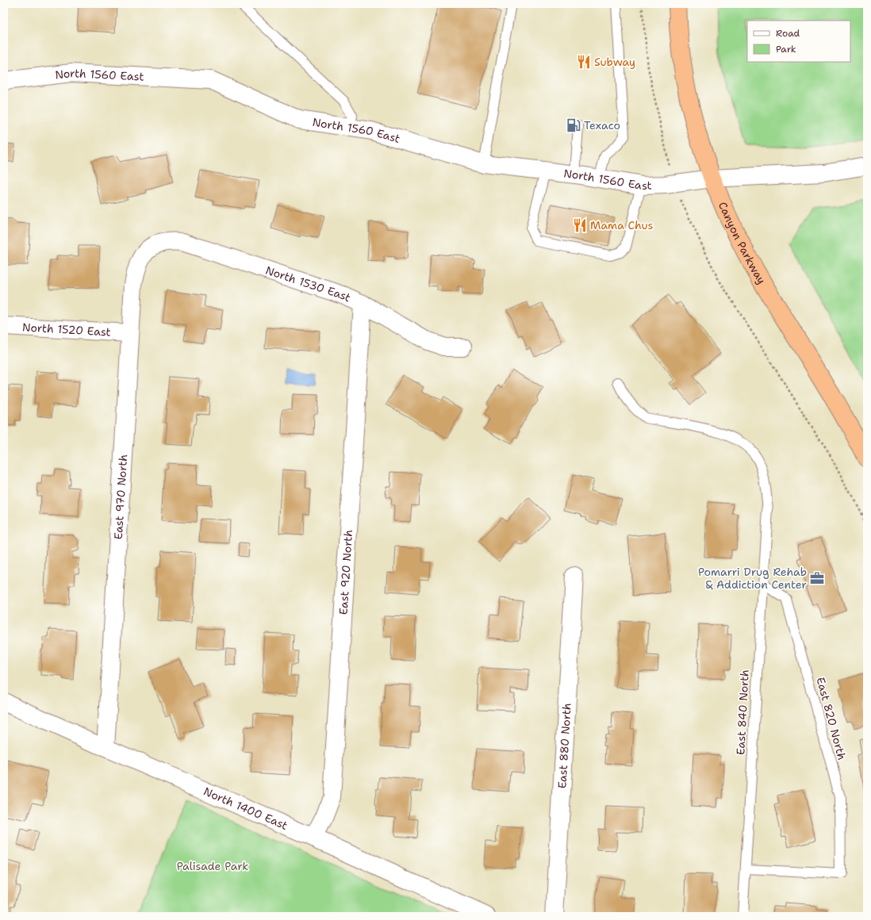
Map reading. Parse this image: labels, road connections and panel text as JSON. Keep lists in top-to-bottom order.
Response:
{
  "streets": {
    "highway": ["Canyon Parkway"],
    "street": [
      "North 1560 East",
      "North 1530 East",
      "North 1520 East",
      "East 970 North",
      "East 920 North",
      "East 880 North",
      "North 1400 East"
    ],
    "lane": ["East 840 North", "East 820 North"]
  },
  "crossings": [
    ["North 1560 East", "Canyon Parkway"],
    ["North 1530 East", "East 970 North"],
    ["North 1530 East", "East 920 North"],
    ["North 1520 East", "East 970 North"],
    ["East 970 North", "North 1400 East"],
    ["East 920 North", "North 1400 East"],
    ["East 840 North", "East 820 North"]
  ],
  "parks": ["Palisade Park"],
  "places": {
    "restaurant": ["Subway", "Mama Chus"],
    "fuel station": ["Texaco"],
    "office": ["Pomarri Drug Rehab & Addiction Center"]
  },
  "legend": ["Road", "Park"]
}
